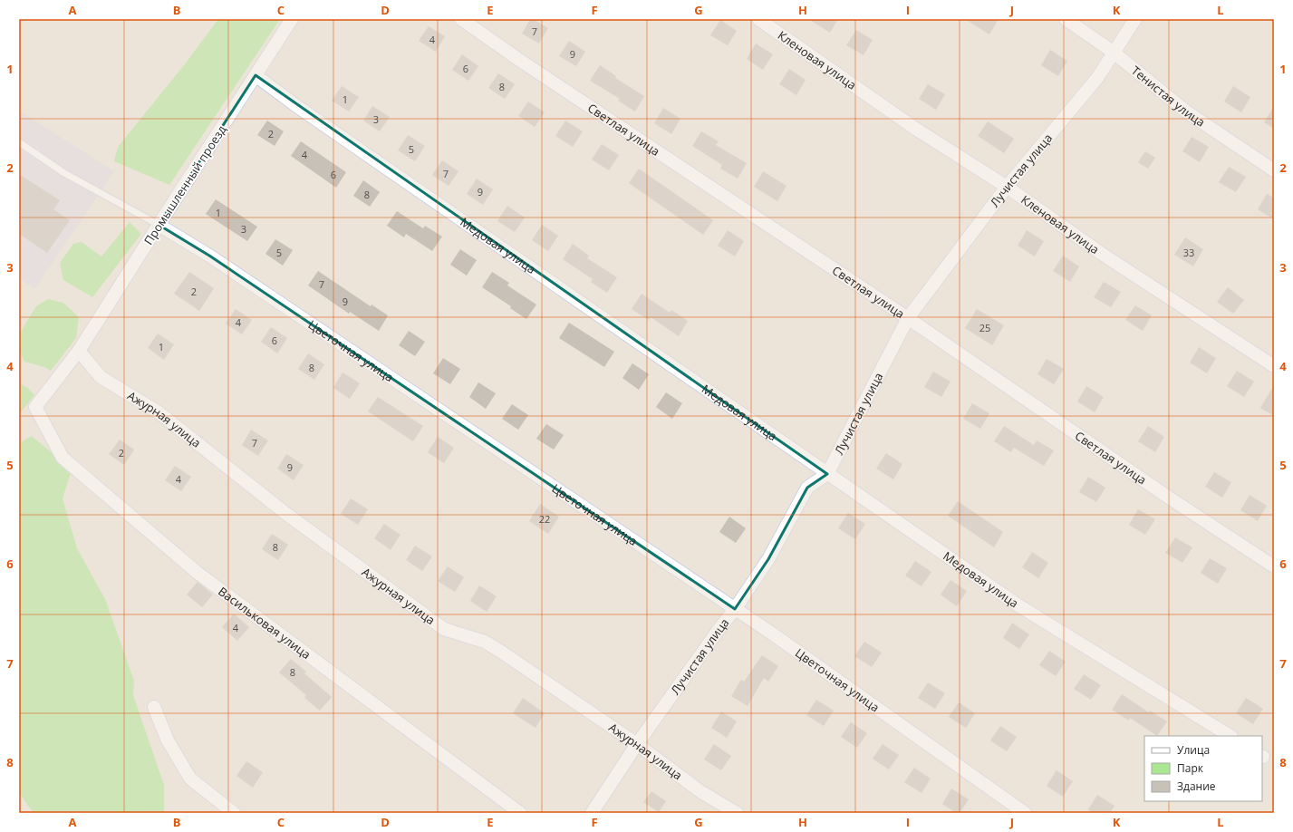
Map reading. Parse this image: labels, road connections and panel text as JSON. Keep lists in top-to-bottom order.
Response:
{
  "streets": {
    "street": [
      "Кленовая улица",
      "Тенистая улица",
      "Светлая улица",
      "Лучистая улица",
      "Промышленный проезд",
      "Медовая улица",
      "Цветочная улица",
      "Ажурная улица",
      "Васильковая улица"
    ]
  },
  "crossings": [
    ["Кленовая улица", "Лучистая улица"],
    ["Тенистая улица", "Лучистая улица"],
    ["Светлая улица", "Лучистая улица"],
    ["Лучистая улица", "Медовая улица"],
    ["Лучистая улица", "Цветочная улица"],
    ["Лучистая улица", "Ажурная улица"],
    ["Промышленный проезд", "Медовая улица"],
    ["Промышленный проезд", "Цветочная улица"],
    ["Промышленный проезд", "Ажурная улица"],
    ["Промышленный проезд", "Васильковая улица"]
  ],
  "house_numbers": [
    "7",
    "4",
    "9",
    "6",
    "8",
    "1",
    "3",
    "2",
    "5",
    "4",
    "7",
    "6",
    "9",
    "8",
    "1",
    "3",
    "5",
    "33",
    "7",
    "2",
    "9",
    "4",
    "25",
    "6",
    "1",
    "8",
    "7",
    "2",
    "9",
    "4",
    "22",
    "8",
    "4",
    "8"
  ],
  "legend": ["Улица", "Парк", "Здание"],
  "grid": {
    "columns": [
      "A",
      "B",
      "C",
      "D",
      "E",
      "F",
      "G",
      "H",
      "I",
      "J",
      "K",
      "L"
    ],
    "rows": [
      "1",
      "2",
      "3",
      "4",
      "5",
      "6",
      "7",
      "8"
    ]
  }
}
